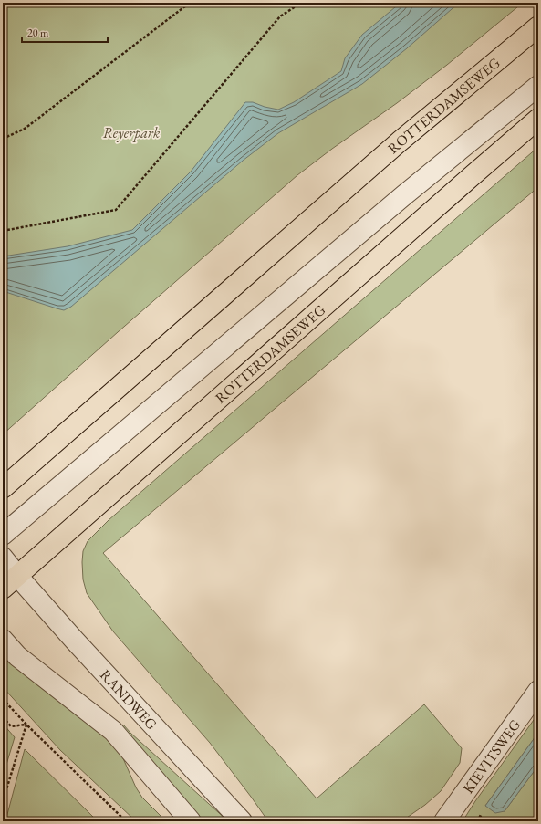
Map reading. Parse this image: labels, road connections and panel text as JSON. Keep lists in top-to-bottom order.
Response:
{
  "streets": {
    "main road": ["ROTTERDAMSEWEG"],
    "street": ["RANDWEG", "KIEVITSWEG"]
  },
  "crossings": [
    ["ROTTERDAMSEWEG", "RANDWEG"]
  ],
  "parks": ["Reyerpark"],
  "scale_bar": "20 m"
}
